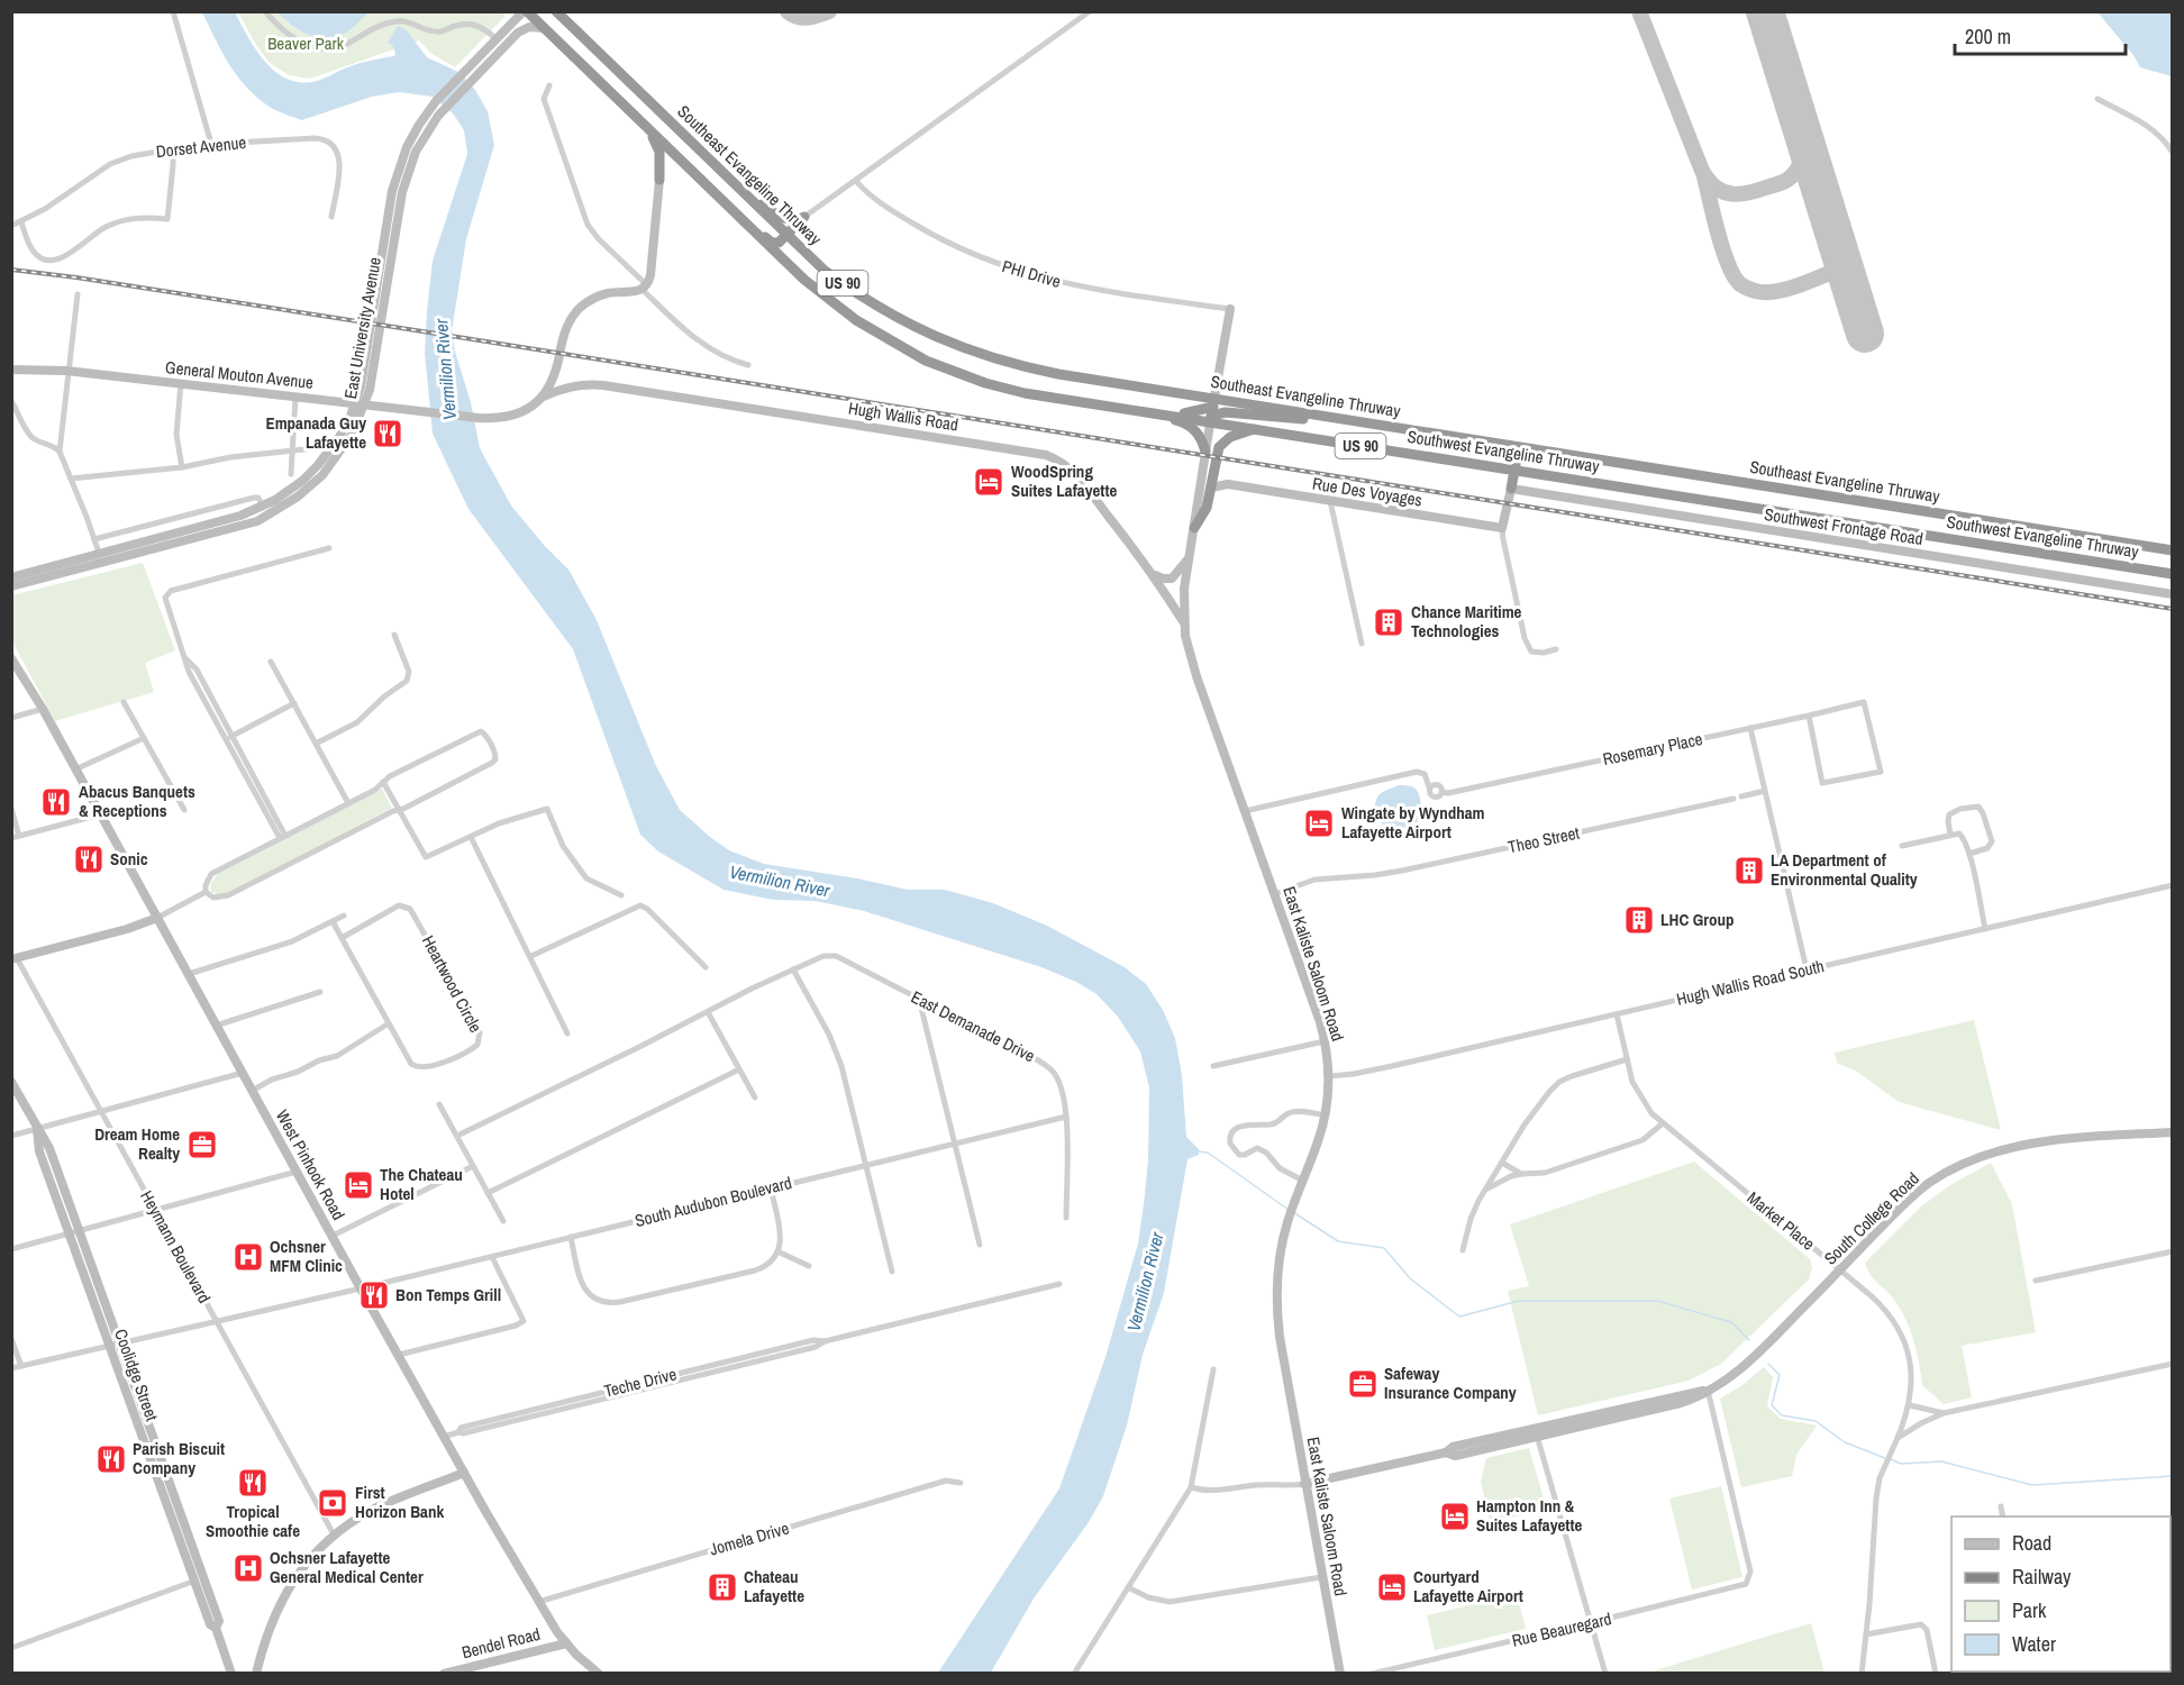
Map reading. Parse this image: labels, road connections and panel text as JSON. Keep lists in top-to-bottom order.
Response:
{
  "streets": {
    "highway": ["Southeast Evangeline Thruway", "US 90", "Southwest Evangeline Thruway"],
    "main road": [
      "East University Avenue",
      "General Mouton Avenue",
      "Hugh Wallis Road",
      "Rue Des Voyages",
      "Southwest Frontage Road",
      "East Kaliste Saloom Road",
      "West Pinhook Road",
      "South College Road",
      "Coolidge Street",
      "Bendel Road"
    ],
    "street": [
      "Dorset Avenue",
      "PHI Drive",
      "Rosemary Place",
      "Theo Street",
      "Hugh Wallis Road South",
      "Heartwood Circle",
      "East Demanade Drive",
      "South Audubon Boulevard",
      "Market Place",
      "Heymann Boulevard",
      "Teche Drive",
      "Jomela Drive",
      "Rue Beauregard"
    ]
  },
  "crossings": [
    ["Southeast Evangeline Thruway", "Southwest Evangeline Thruway"],
    ["Southeast Evangeline Thruway", "East Kaliste Saloom Road"],
    ["PHI Drive", "East Kaliste Saloom Road"],
    ["US 90", "East University Avenue"],
    ["US 90", "Southwest Evangeline Thruway"],
    ["East University Avenue", "General Mouton Avenue"],
    ["General Mouton Avenue", "Hugh Wallis Road"],
    ["Hugh Wallis Road", "East Kaliste Saloom Road"],
    ["Southwest Evangeline Thruway", "East Kaliste Saloom Road"],
    ["Rosemary Place", "East Kaliste Saloom Road"],
    ["Theo Street", "East Kaliste Saloom Road"],
    ["East Kaliste Saloom Road", "Hugh Wallis Road South"],
    ["East Kaliste Saloom Road", "South College Road"],
    ["Hugh Wallis Road South", "Market Place"],
    ["East Demanade Drive", "South Audubon Boulevard"],
    ["West Pinhook Road", "South Audubon Boulevard"],
    ["West Pinhook Road", "Teche Drive"],
    ["West Pinhook Road", "Jomela Drive"],
    ["West Pinhook Road", "Bendel Road"],
    ["South Audubon Boulevard", "Heymann Boulevard"],
    ["South Audubon Boulevard", "Coolidge Street"],
    ["South College Road", "Market Place"],
    ["South College Road", "Rue Beauregard"]
  ],
  "water": ["Vermilion River"],
  "parks": ["Beaver Park"],
  "places": {
    "restaurant": [
      "Empanada Guy Lafayette",
      "Abacus Banquets & Receptions",
      "Sonic",
      "Bon Temps Grill",
      "Parish Biscuit Company",
      "Tropical Smoothie cafe"
    ],
    "hotel": [
      "WoodSpring Suites Lafayette",
      "Wingate by Wyndham Lafayette Airport",
      "The Chateau Hotel",
      "Hampton Inn & Suites Lafayette",
      "Courtyard Lafayette Airport"
    ],
    "building": [
      "Chance Maritime Technologies",
      "LA Department of Environmental Quality",
      "LHC Group",
      "Chateau Lafayette"
    ],
    "office": ["Dream Home Realty", "Safeway Insurance Company"],
    "hospital": ["Ochsner MFM Clinic", "Ochsner Lafayette General Medical Center"],
    "bank": ["First Horizon Bank"]
  },
  "legend": [
    "Road",
    "Railway",
    "Park",
    "Water"
  ],
  "scale_bar": "200 m"
}
